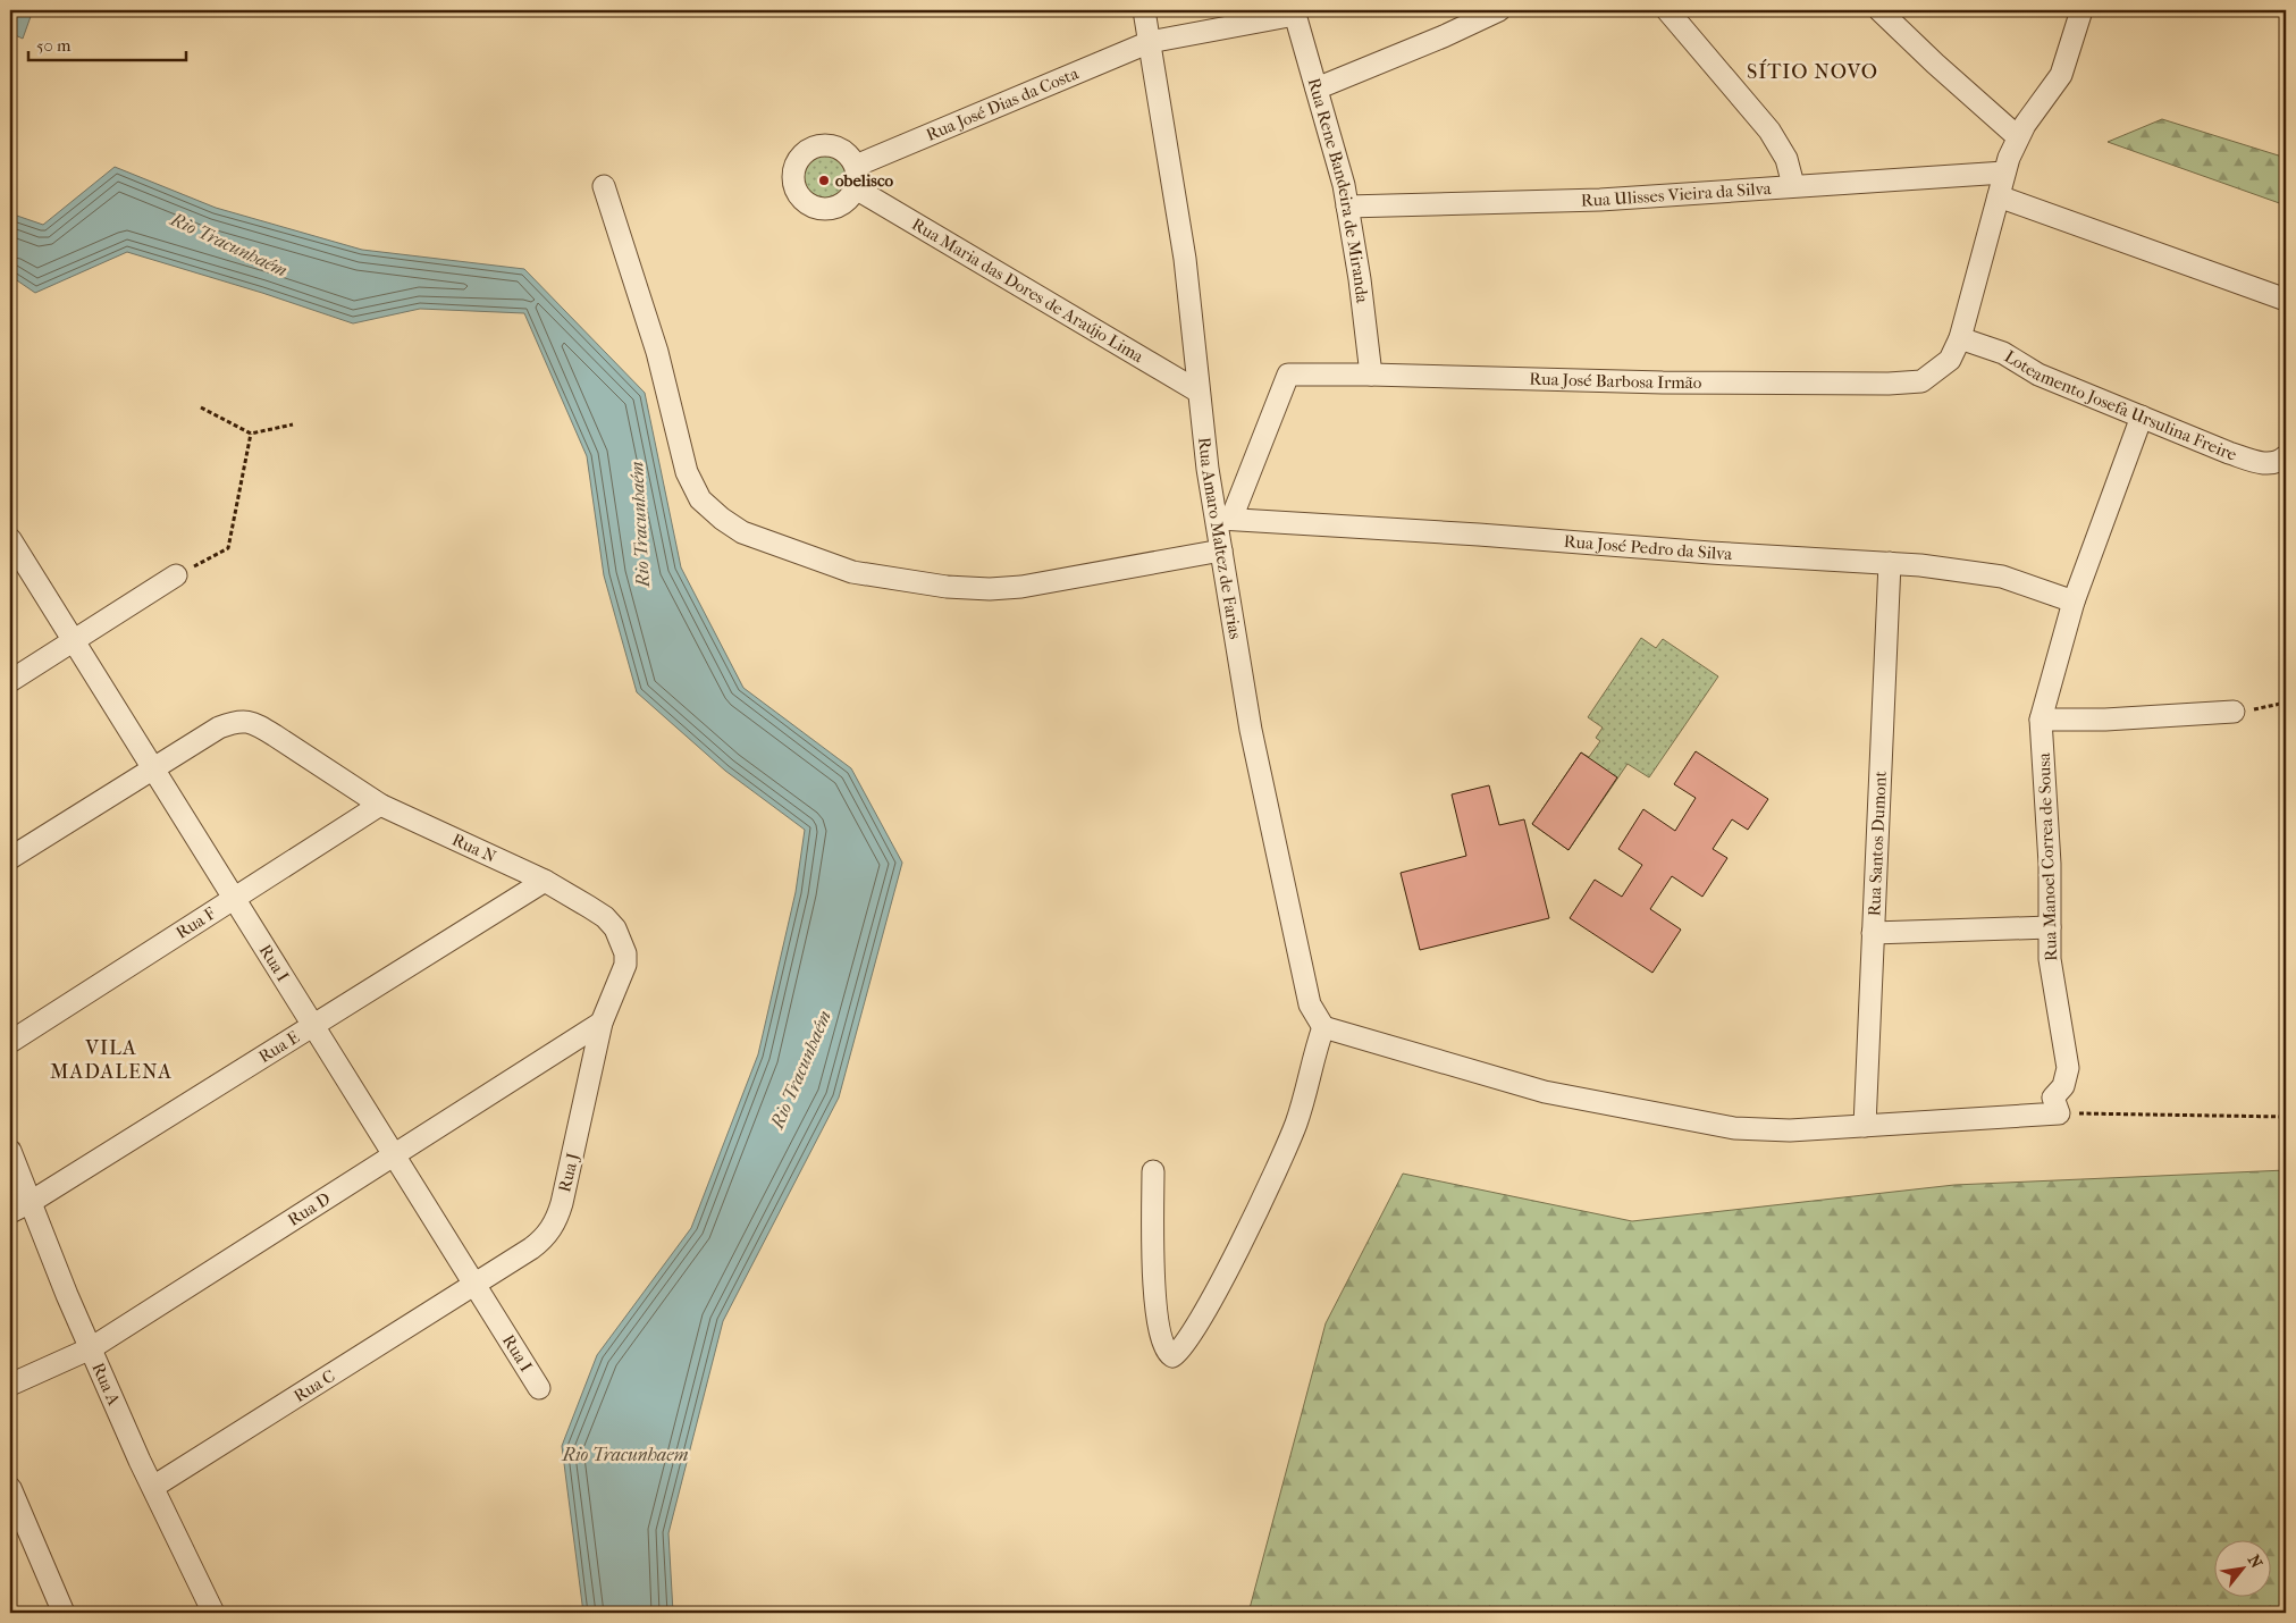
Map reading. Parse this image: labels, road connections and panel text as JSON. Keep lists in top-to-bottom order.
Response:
{
  "streets": {
    "street": [
      "Rua José Dias da Costa",
      "Rua Rene Bandeira de Miranda",
      "Rua Ulisses Vieira da Silva",
      "Rua Maria das Dores de Araújo Lima",
      "Rua José Barbosa Irmão",
      "Loteamento Josefa Ursulina Freire",
      "Rua Amaro Maltez de Farias",
      "Rua José Pedro da Silva",
      "Rua Santos Dumont",
      "Rua N",
      "Rua Manoel Correa de Sousa",
      "Rua F",
      "Rua I",
      "Rua E",
      "Rua J",
      "Rua D",
      "Rua A",
      "Rua C"
    ]
  },
  "crossings": [
    ["Rua José Dias da Costa", "Rua Rene Bandeira de Miranda"],
    ["Rua José Dias da Costa", "Rua Maria das Dores de Araújo Lima"],
    ["Rua José Dias da Costa", "Rua Amaro Maltez de Farias"],
    ["Rua Rene Bandeira de Miranda", "Rua Ulisses Vieira da Silva"],
    ["Rua Rene Bandeira de Miranda", "Rua José Barbosa Irmão"],
    ["Rua Maria das Dores de Araújo Lima", "Rua Amaro Maltez de Farias"],
    ["Rua José Barbosa Irmão", "Loteamento Josefa Ursulina Freire"],
    ["Rua José Barbosa Irmão", "Rua Amaro Maltez de Farias"],
    ["Rua José Barbosa Irmão", "Rua José Pedro da Silva"],
    ["Loteamento Josefa Ursulina Freire", "Rua Manoel Correa de Sousa"],
    ["Rua Amaro Maltez de Farias", "Rua José Pedro da Silva"],
    ["Rua José Pedro da Silva", "Rua Santos Dumont"],
    ["Rua José Pedro da Silva", "Rua Manoel Correa de Sousa"],
    ["Rua N", "Rua F"],
    ["Rua N", "Rua I"],
    ["Rua N", "Rua E"],
    ["Rua N", "Rua J"],
    ["Rua N", "Rua D"],
    ["Rua F", "Rua I"],
    ["Rua I", "Rua E"],
    ["Rua I", "Rua J"],
    ["Rua I", "Rua D"],
    ["Rua I", "Rua C"],
    ["Rua E", "Rua A"],
    ["Rua J", "Rua D"],
    ["Rua J", "Rua C"],
    ["Rua D", "Rua A"],
    ["Rua A", "Rua C"]
  ],
  "districts": ["SÍTIO NOVO", "VILA MADALENA"],
  "water": ["Rio Tracunhaém", "Rio Tracunhaem"],
  "places": ["obelisco"],
  "scale_bar": "50 m",
  "north": "top right"
}
